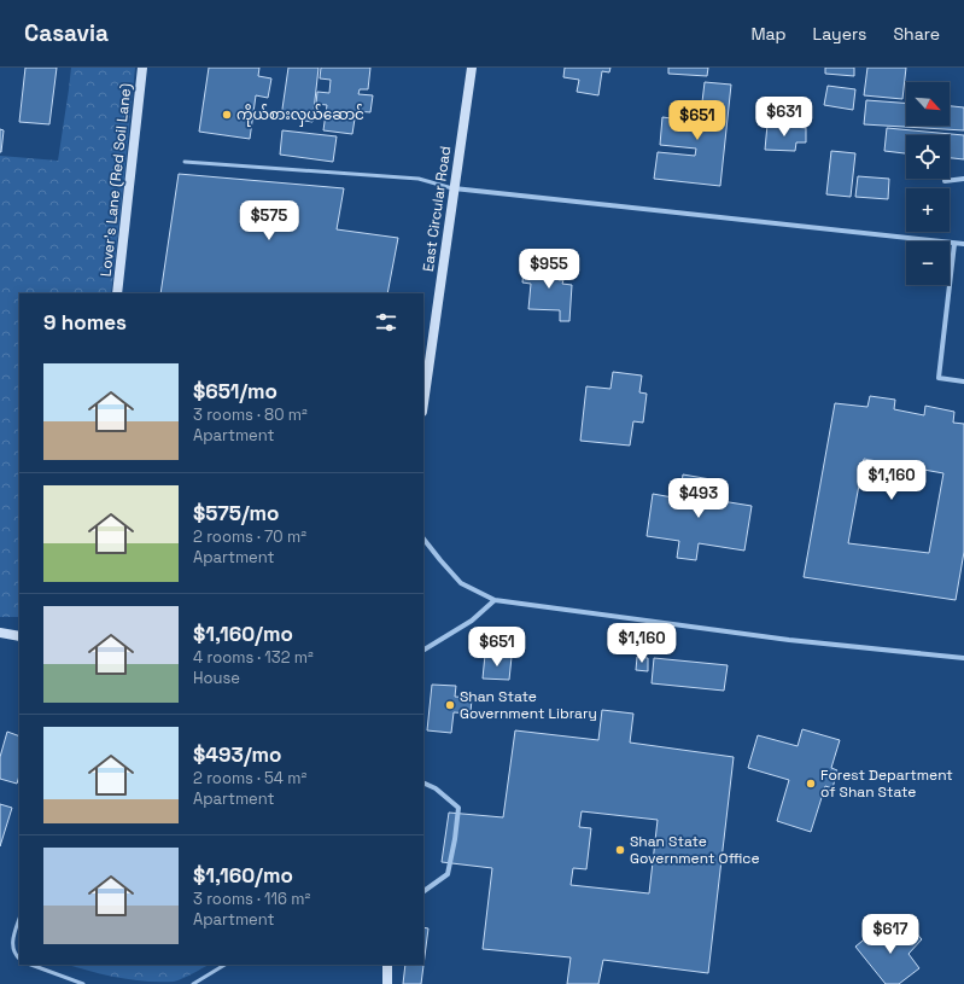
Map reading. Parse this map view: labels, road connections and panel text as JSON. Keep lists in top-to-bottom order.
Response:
{
  "streets": {
    "street": ["Lover's Lane (Red Soil Lane)", "East Circular Road"]
  },
  "places": [
    "ကိုယ်စားလှယ်ဆောင်",
    "Shan State Government Library",
    "Forest Department of Shan State",
    "Shan State Government Office"
  ],
  "north": "bottom right",
  "page": {
    "header": "Casavia",
    "nav": ["Map", "Layers", "Share"],
    "map_buttons": ["+", "−"],
    "price": [
      "$631",
      "$651",
      "$575",
      "$955",
      "$1,160",
      "$493",
      "$1,160",
      "$651",
      "$617"
    ],
    "heading": "9 homes",
    "list": [
      {
        "name": "$651/mo",
        "note": "3 rooms · 80 m² · Apartment"
      },
      {
        "name": "$575/mo",
        "note": "2 rooms · 70 m² · Apartment"
      },
      {
        "name": "$1,160/mo",
        "note": "4 rooms · 132 m² · House"
      },
      {
        "name": "$493/mo",
        "note": "2 rooms · 54 m² · Apartment"
      },
      {
        "name": "$1,160/mo",
        "note": "3 rooms · 116 m² · Apartment"
      }
    ]
  }
}
